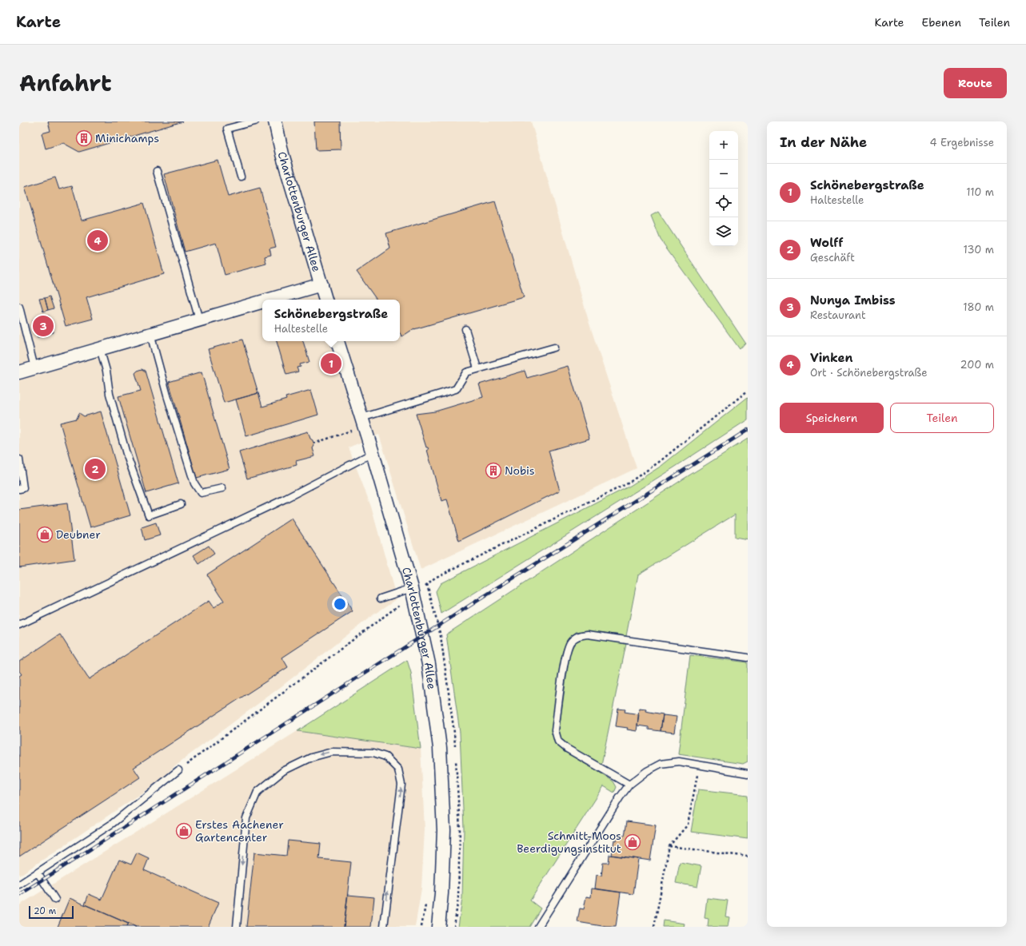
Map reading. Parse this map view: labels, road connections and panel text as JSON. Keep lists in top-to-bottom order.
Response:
{
  "streets": {
    "street": ["Charlottenburger Allee"]
  },
  "places": {
    "building": ["Minichamps", "Nobis"],
    "shop": ["Deubner", "Erstes Aachener Gartencenter", "Schmitt-Moos Beerdigungsinstitut"]
  },
  "scale_bar": "20 m",
  "page": {
    "header": "Karte",
    "nav": ["Karte", "Ebenen", "Teilen"],
    "title": "Anfahrt",
    "buttons": [
      "Route",
      ["Speichern", "Teilen"]
    ],
    "heading": ["In der Nähe", "4 Ergebnisse"],
    "map_buttons": ["+", "−"],
    "list": [
      {
        "mark": "1",
        "name": "Schönebergstraße",
        "note": "Haltestelle",
        "value": "110 m"
      },
      {
        "mark": "2",
        "name": "Wolff",
        "note": "Geschäft",
        "value": "130 m"
      },
      {
        "mark": "3",
        "name": "Nunya Imbiss",
        "note": "Restaurant",
        "value": "180 m"
      },
      {
        "mark": "4",
        "name": "Vinken",
        "note": "Ort · Schönebergstraße",
        "value": "200 m"
      }
    ],
    "pins": [
      "4",
      "3",
      "1",
      "2"
    ],
    "popup": ["Schönebergstraße", "Haltestelle"],
    "scale": "20 m"
  }
}
